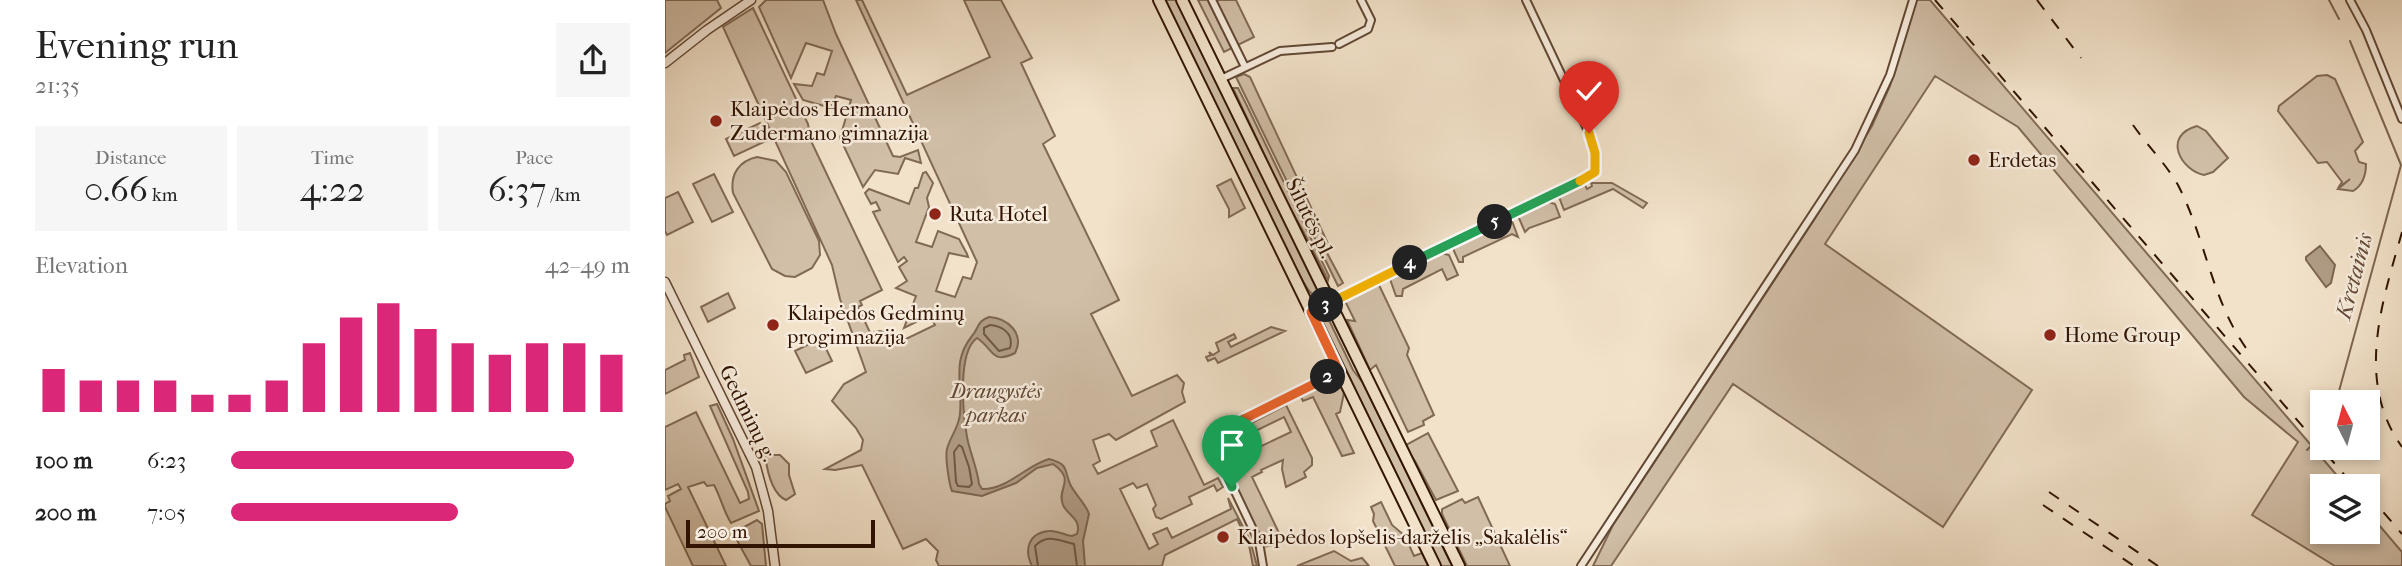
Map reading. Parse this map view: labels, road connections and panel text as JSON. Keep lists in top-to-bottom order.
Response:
{
  "streets": {
    "main road": ["Šilutės pl."],
    "street": ["Gedminų g."]
  },
  "water": ["Kretainis"],
  "parks": ["Draugystės parkas"],
  "places": [
    "Klaipėdos Hermano Zudermano gimnazija",
    "Erdetas",
    "Ruta Hotel",
    "Klaipėdos Gedminų progimnazija",
    "Home Group",
    "Klaipėdos lopšelis-darželis „Sakalėlis“"
  ],
  "scale_bar": "200 m",
  "north": "top",
  "page": {
    "heading": ["Evening run", "21:35"],
    "stats": [
      ["Distance", "0.66 km"],
      ["Time", "4:22"],
      ["Pace", "6:37 /km"]
    ],
    "pins": [
      "5",
      "4",
      "3",
      "2"
    ],
    "chart": ["Elevation", "42–49 m"],
    "list": [
      {
        "name": "100 m",
        "note": "6:23"
      },
      {
        "name": "200 m",
        "note": "7:05"
      }
    ],
    "scale": "200 m"
  }
}
